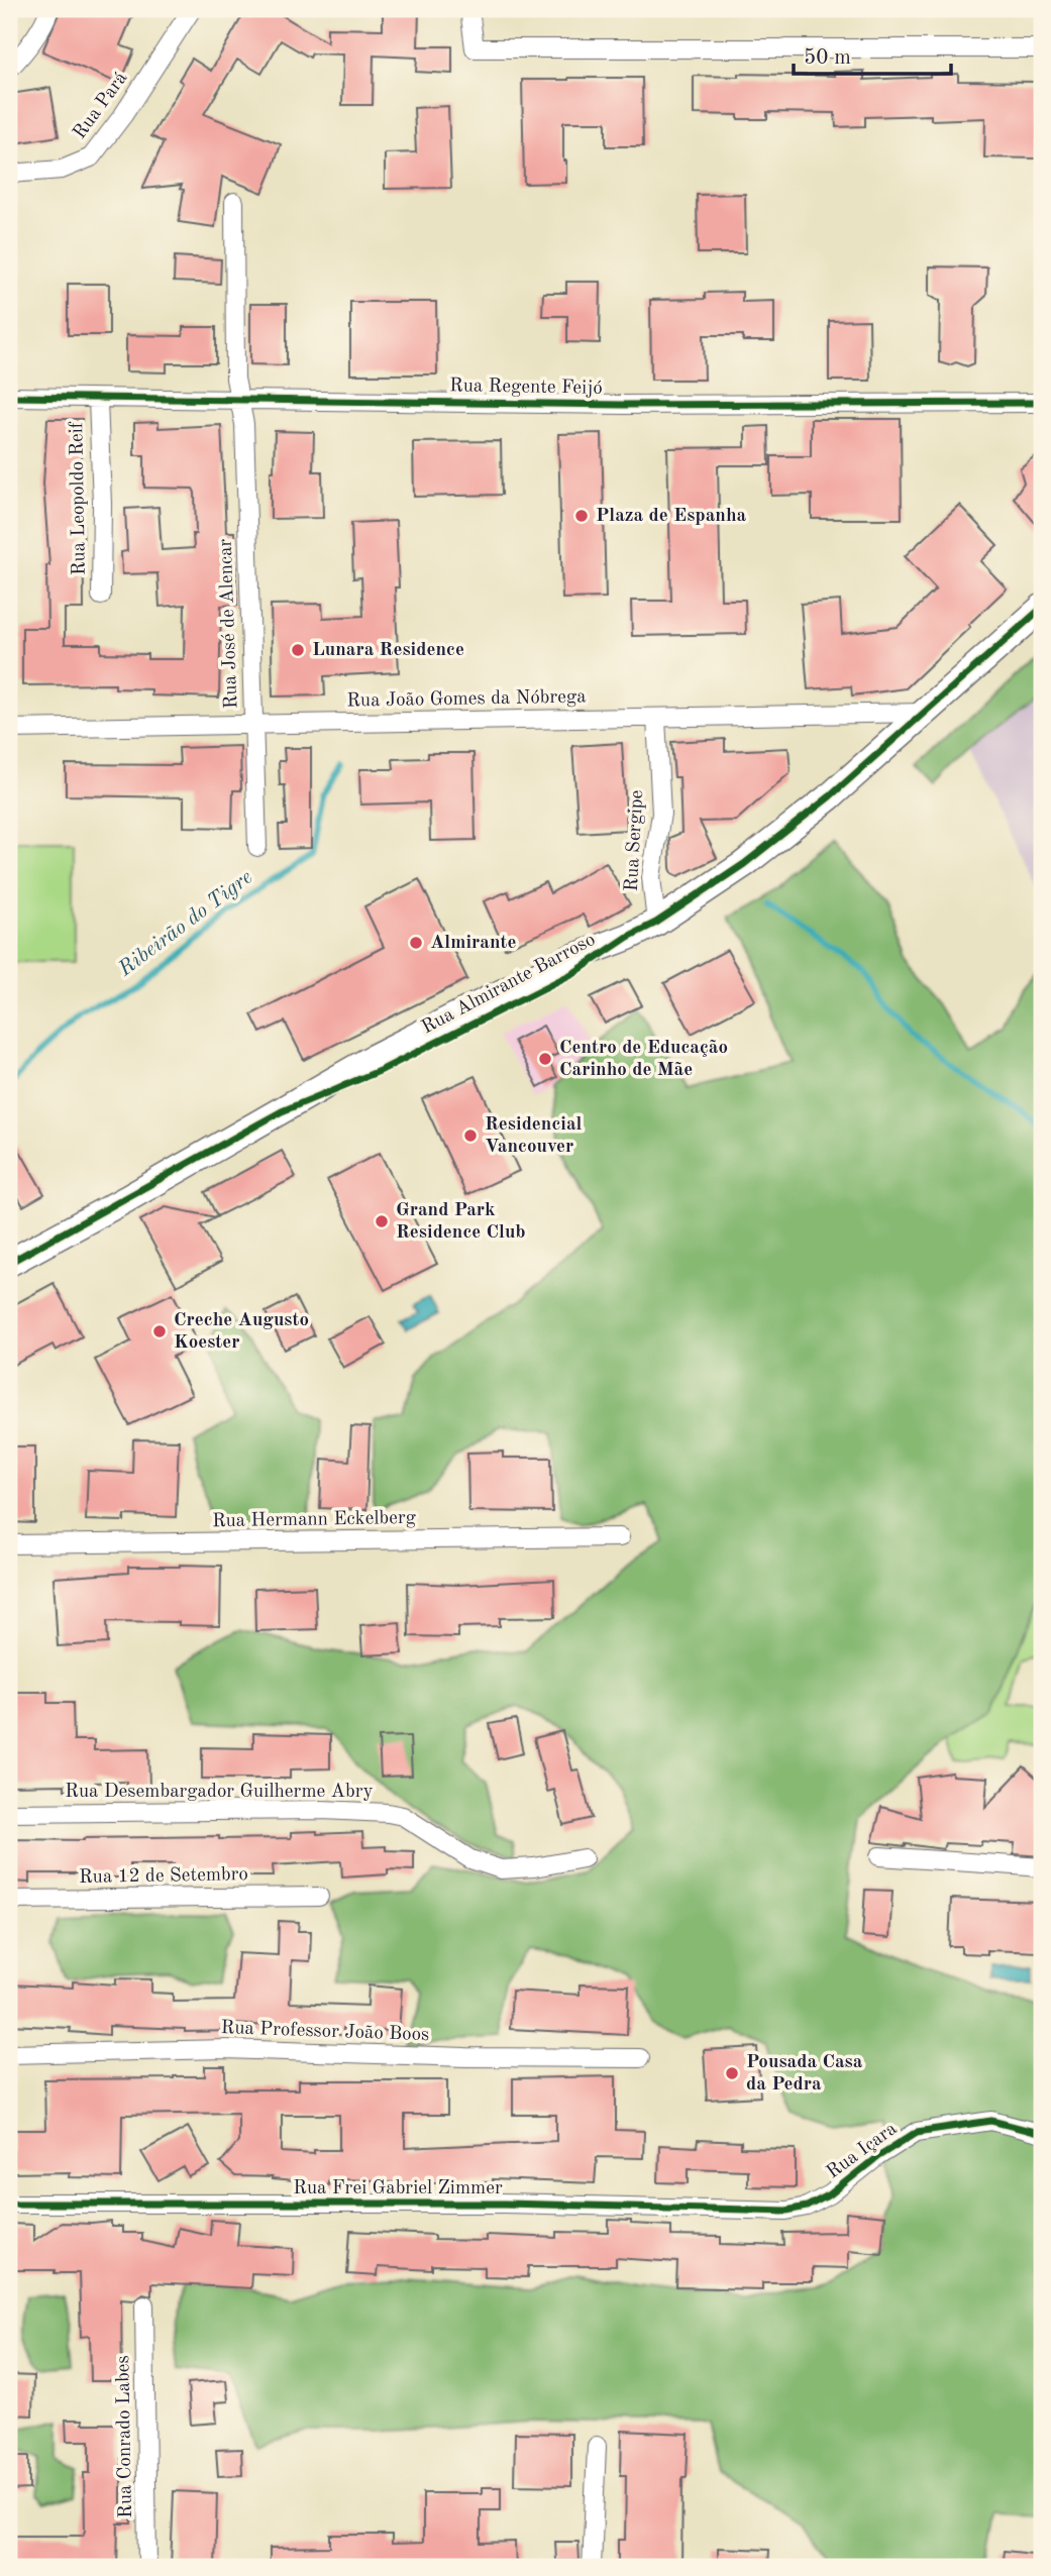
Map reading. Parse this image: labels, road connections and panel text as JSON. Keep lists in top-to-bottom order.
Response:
{
  "streets": {
    "main road": ["Rua Almirante Barroso"],
    "street": [
      "Rua Pará",
      "Rua Regente Feijó",
      "Rua Leopoldo Reif",
      "Rua José de Alencar",
      "Rua João Gomes da Nóbrega",
      "Rua Sergipe",
      "Rua Hermann Eckelberg",
      "Rua Desembargador Guilherme Abry",
      "Rua 12 de Setembro",
      "Rua Professor João Boos",
      "Rua Içara",
      "Rua Frei Gabriel Zimmer",
      "Rua Conrado Labes"
    ]
  },
  "crossings": [
    ["Rua Regente Feijó", "Rua Leopoldo Reif"],
    ["Rua Regente Feijó", "Rua José de Alencar"],
    ["Rua José de Alencar", "Rua João Gomes da Nóbrega"],
    ["Rua João Gomes da Nóbrega", "Rua Sergipe"],
    ["Rua João Gomes da Nóbrega", "Rua Almirante Barroso"],
    ["Rua Sergipe", "Rua Almirante Barroso"],
    ["Rua Içara", "Rua Frei Gabriel Zimmer"]
  ],
  "water": ["Ribeirão do Tigre"],
  "places": [
    "Plaza de Espanha",
    "Lunara Residence",
    "Almirante",
    "Centro de Educação Carinho de Mãe",
    "Residencial Vancouver",
    "Grand Park Residence Club",
    "Creche Augusto Koester",
    "Pousada Casa da Pedra"
  ],
  "scale_bar": "50 m"
}
